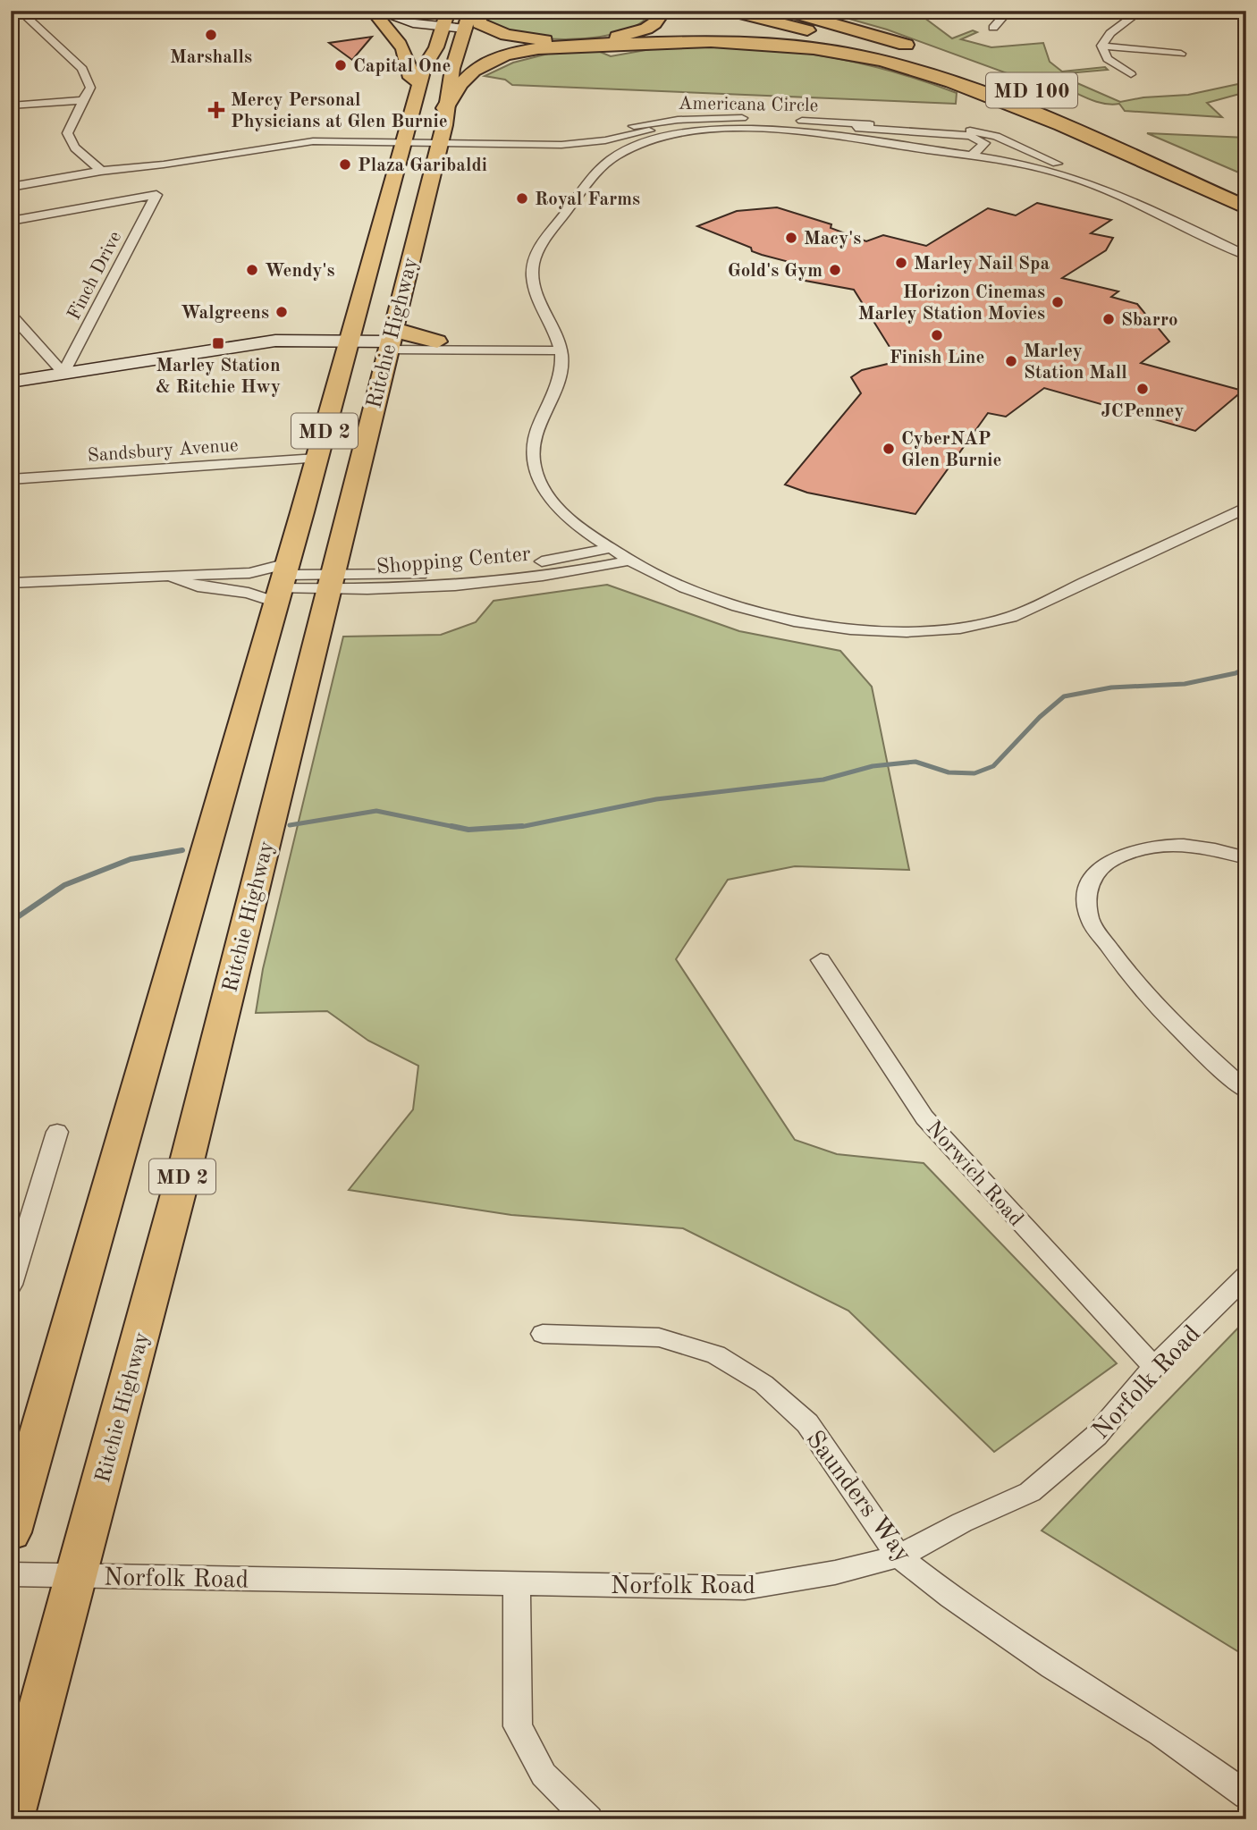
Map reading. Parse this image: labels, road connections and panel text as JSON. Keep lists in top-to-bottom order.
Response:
{
  "streets": {
    "highway": ["MD 100"],
    "main road": ["Ritchie Highway", "MD 2"],
    "street": [
      "Americana Circle",
      "Finch Drive",
      "Sandsbury Avenue",
      "Shopping Center",
      "Norwich Road",
      "Norfolk Road",
      "Saunders Way"
    ]
  },
  "crossings": [
    ["Americana Circle", "Ritchie Highway"],
    ["Ritchie Highway", "Sandsbury Avenue"],
    ["Ritchie Highway", "Shopping Center"],
    ["Ritchie Highway", "Norfolk Road"],
    ["Norwich Road", "Norfolk Road"],
    ["Norfolk Road", "Saunders Way"]
  ],
  "places": {
    "other": [
      "Marshalls",
      "Capital One",
      "Plaza Garibaldi",
      "Royal Farms",
      "Macy's",
      "Marley Nail Spa",
      "Wendy's",
      "Gold's Gym",
      "Horizon Cinemas Marley Station Movies",
      "Walgreens",
      "Sbarro",
      "Finish Line",
      "Marley Station Mall",
      "JCPenney",
      "CyberNAP Glen Burnie"
    ],
    "health": ["Mercy Personal Physicians at Glen Burnie"],
    "transit": ["Marley Station & Ritchie Hwy"]
  }
}
